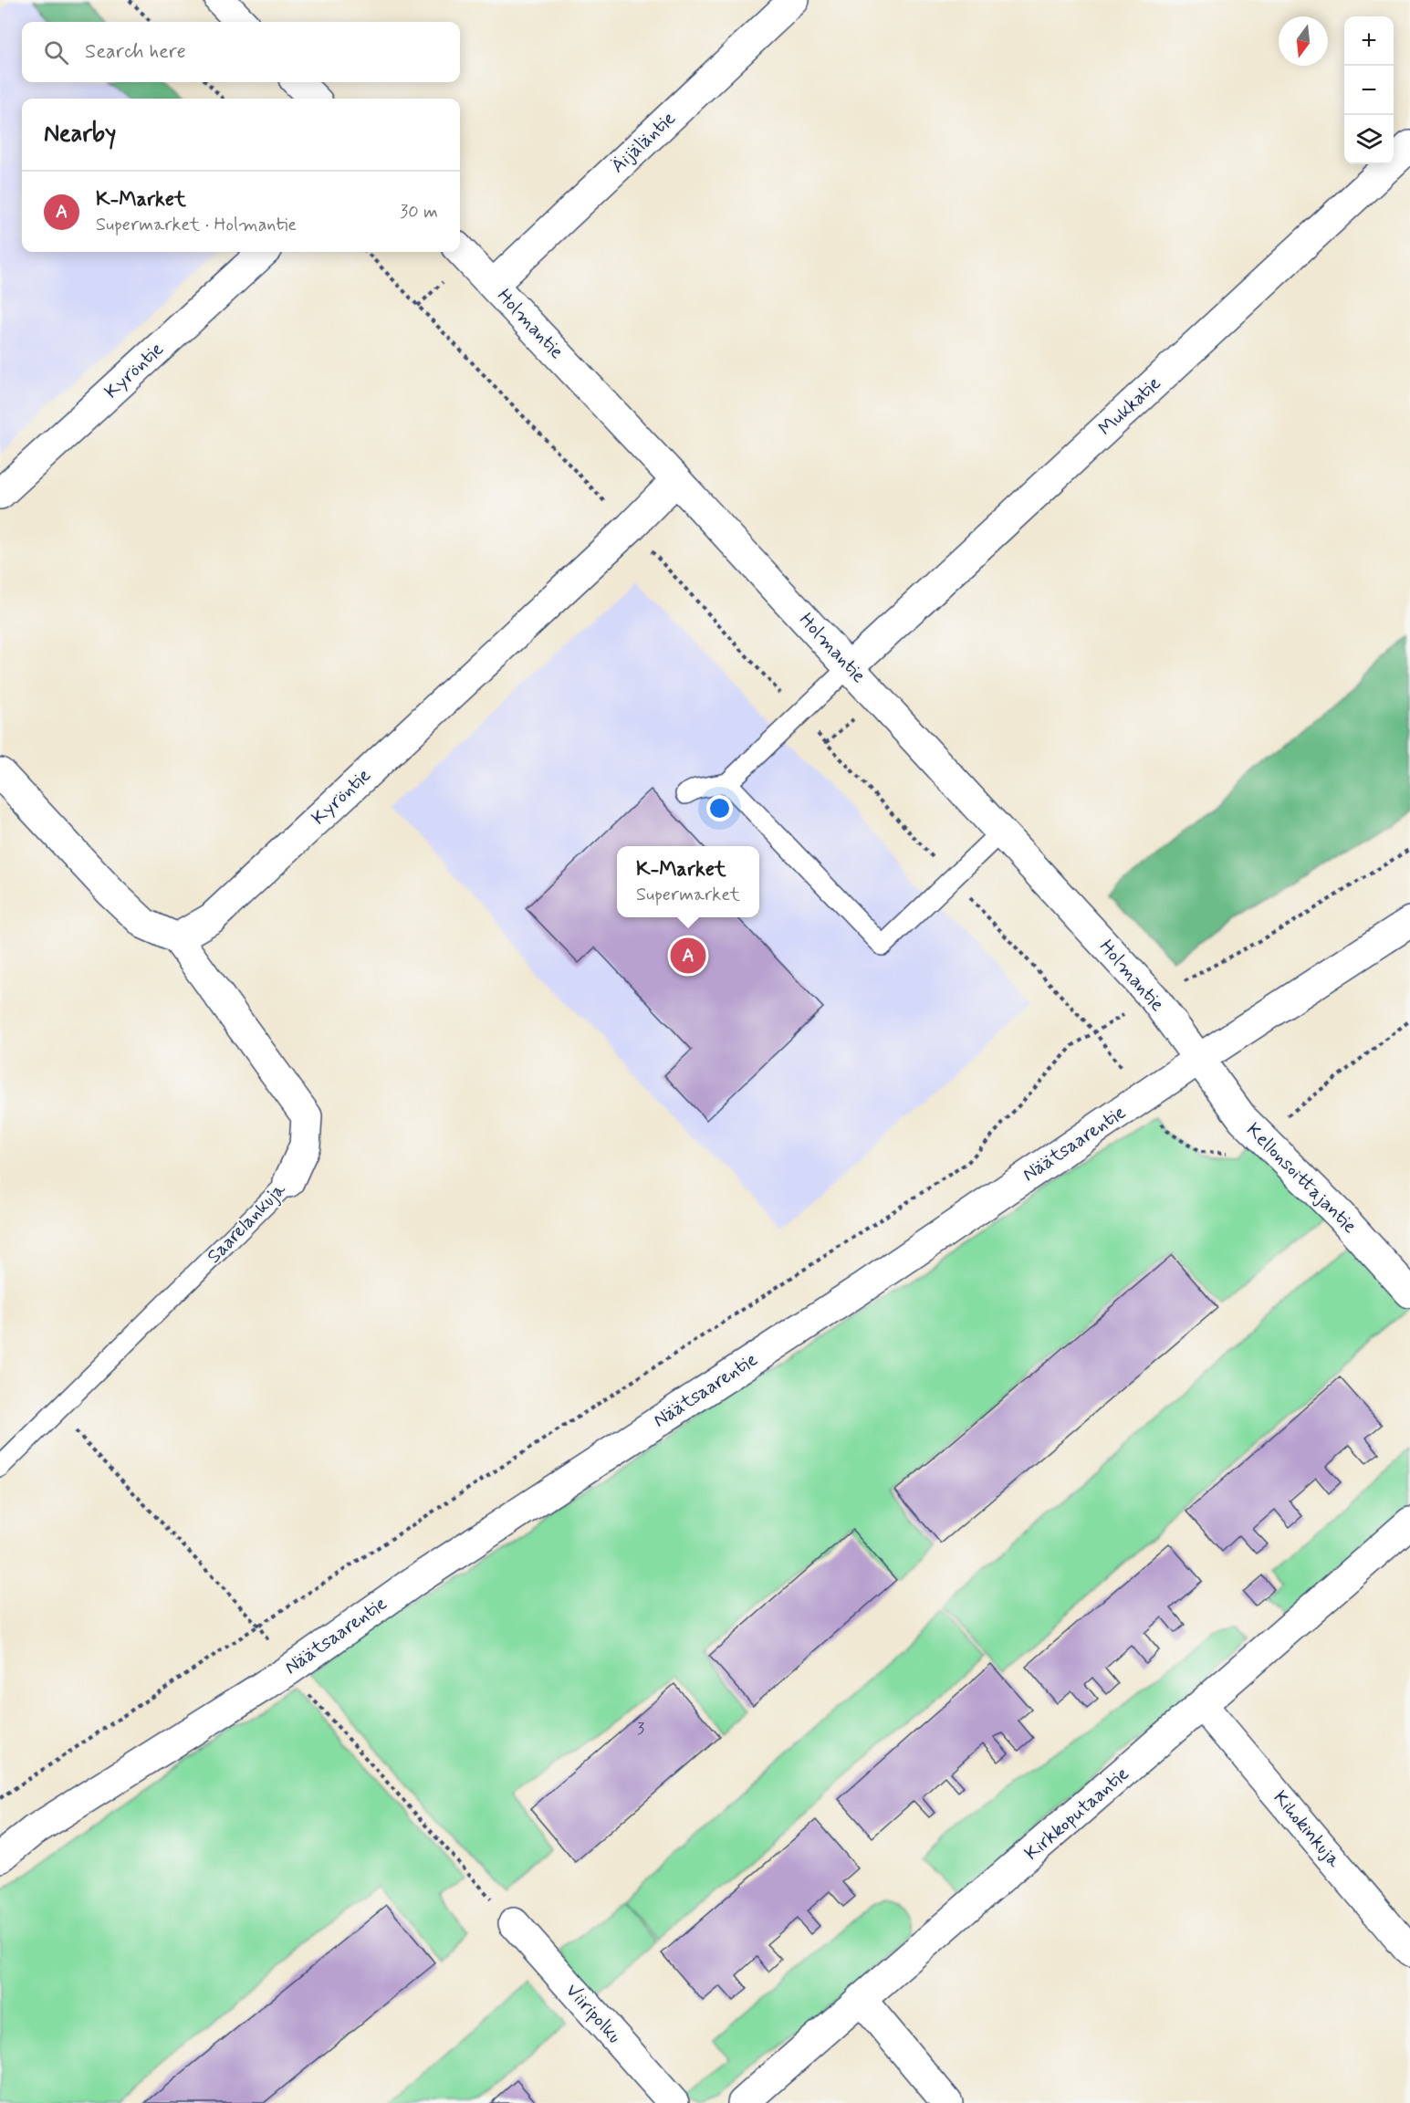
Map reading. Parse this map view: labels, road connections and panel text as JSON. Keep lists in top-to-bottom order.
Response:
{
  "streets": {
    "street": [
      "Äijäläntie",
      "Holmantie",
      "Kyröntie",
      "Mukkatie",
      "Näätsaarentie",
      "Kellonsoittajantie",
      "Saarelankuja",
      "Kirkkoputaantie",
      "Kihokinkuja",
      "Viiripolku"
    ]
  },
  "crossings": [
    ["Äijäläntie", "Holmantie"],
    ["Holmantie", "Kyröntie"],
    ["Holmantie", "Mukkatie"],
    ["Holmantie", "Näätsaarentie"],
    ["Holmantie", "Kellonsoittajantie"],
    ["Kyröntie", "Saarelankuja"],
    ["Näätsaarentie", "Kellonsoittajantie"],
    ["Kirkkoputaantie", "Kihokinkuja"]
  ],
  "house_numbers": ["3"],
  "north": "bottom",
  "page": {
    "map_buttons": ["+", "−"],
    "search": "Search here",
    "heading": "Nearby",
    "list": [
      {
        "mark": "A",
        "name": "K-Market",
        "note": "Supermarket · Holmantie",
        "value": "30 m"
      }
    ],
    "popup": ["K-Market", "Supermarket"],
    "pins": "A"
  }
}
